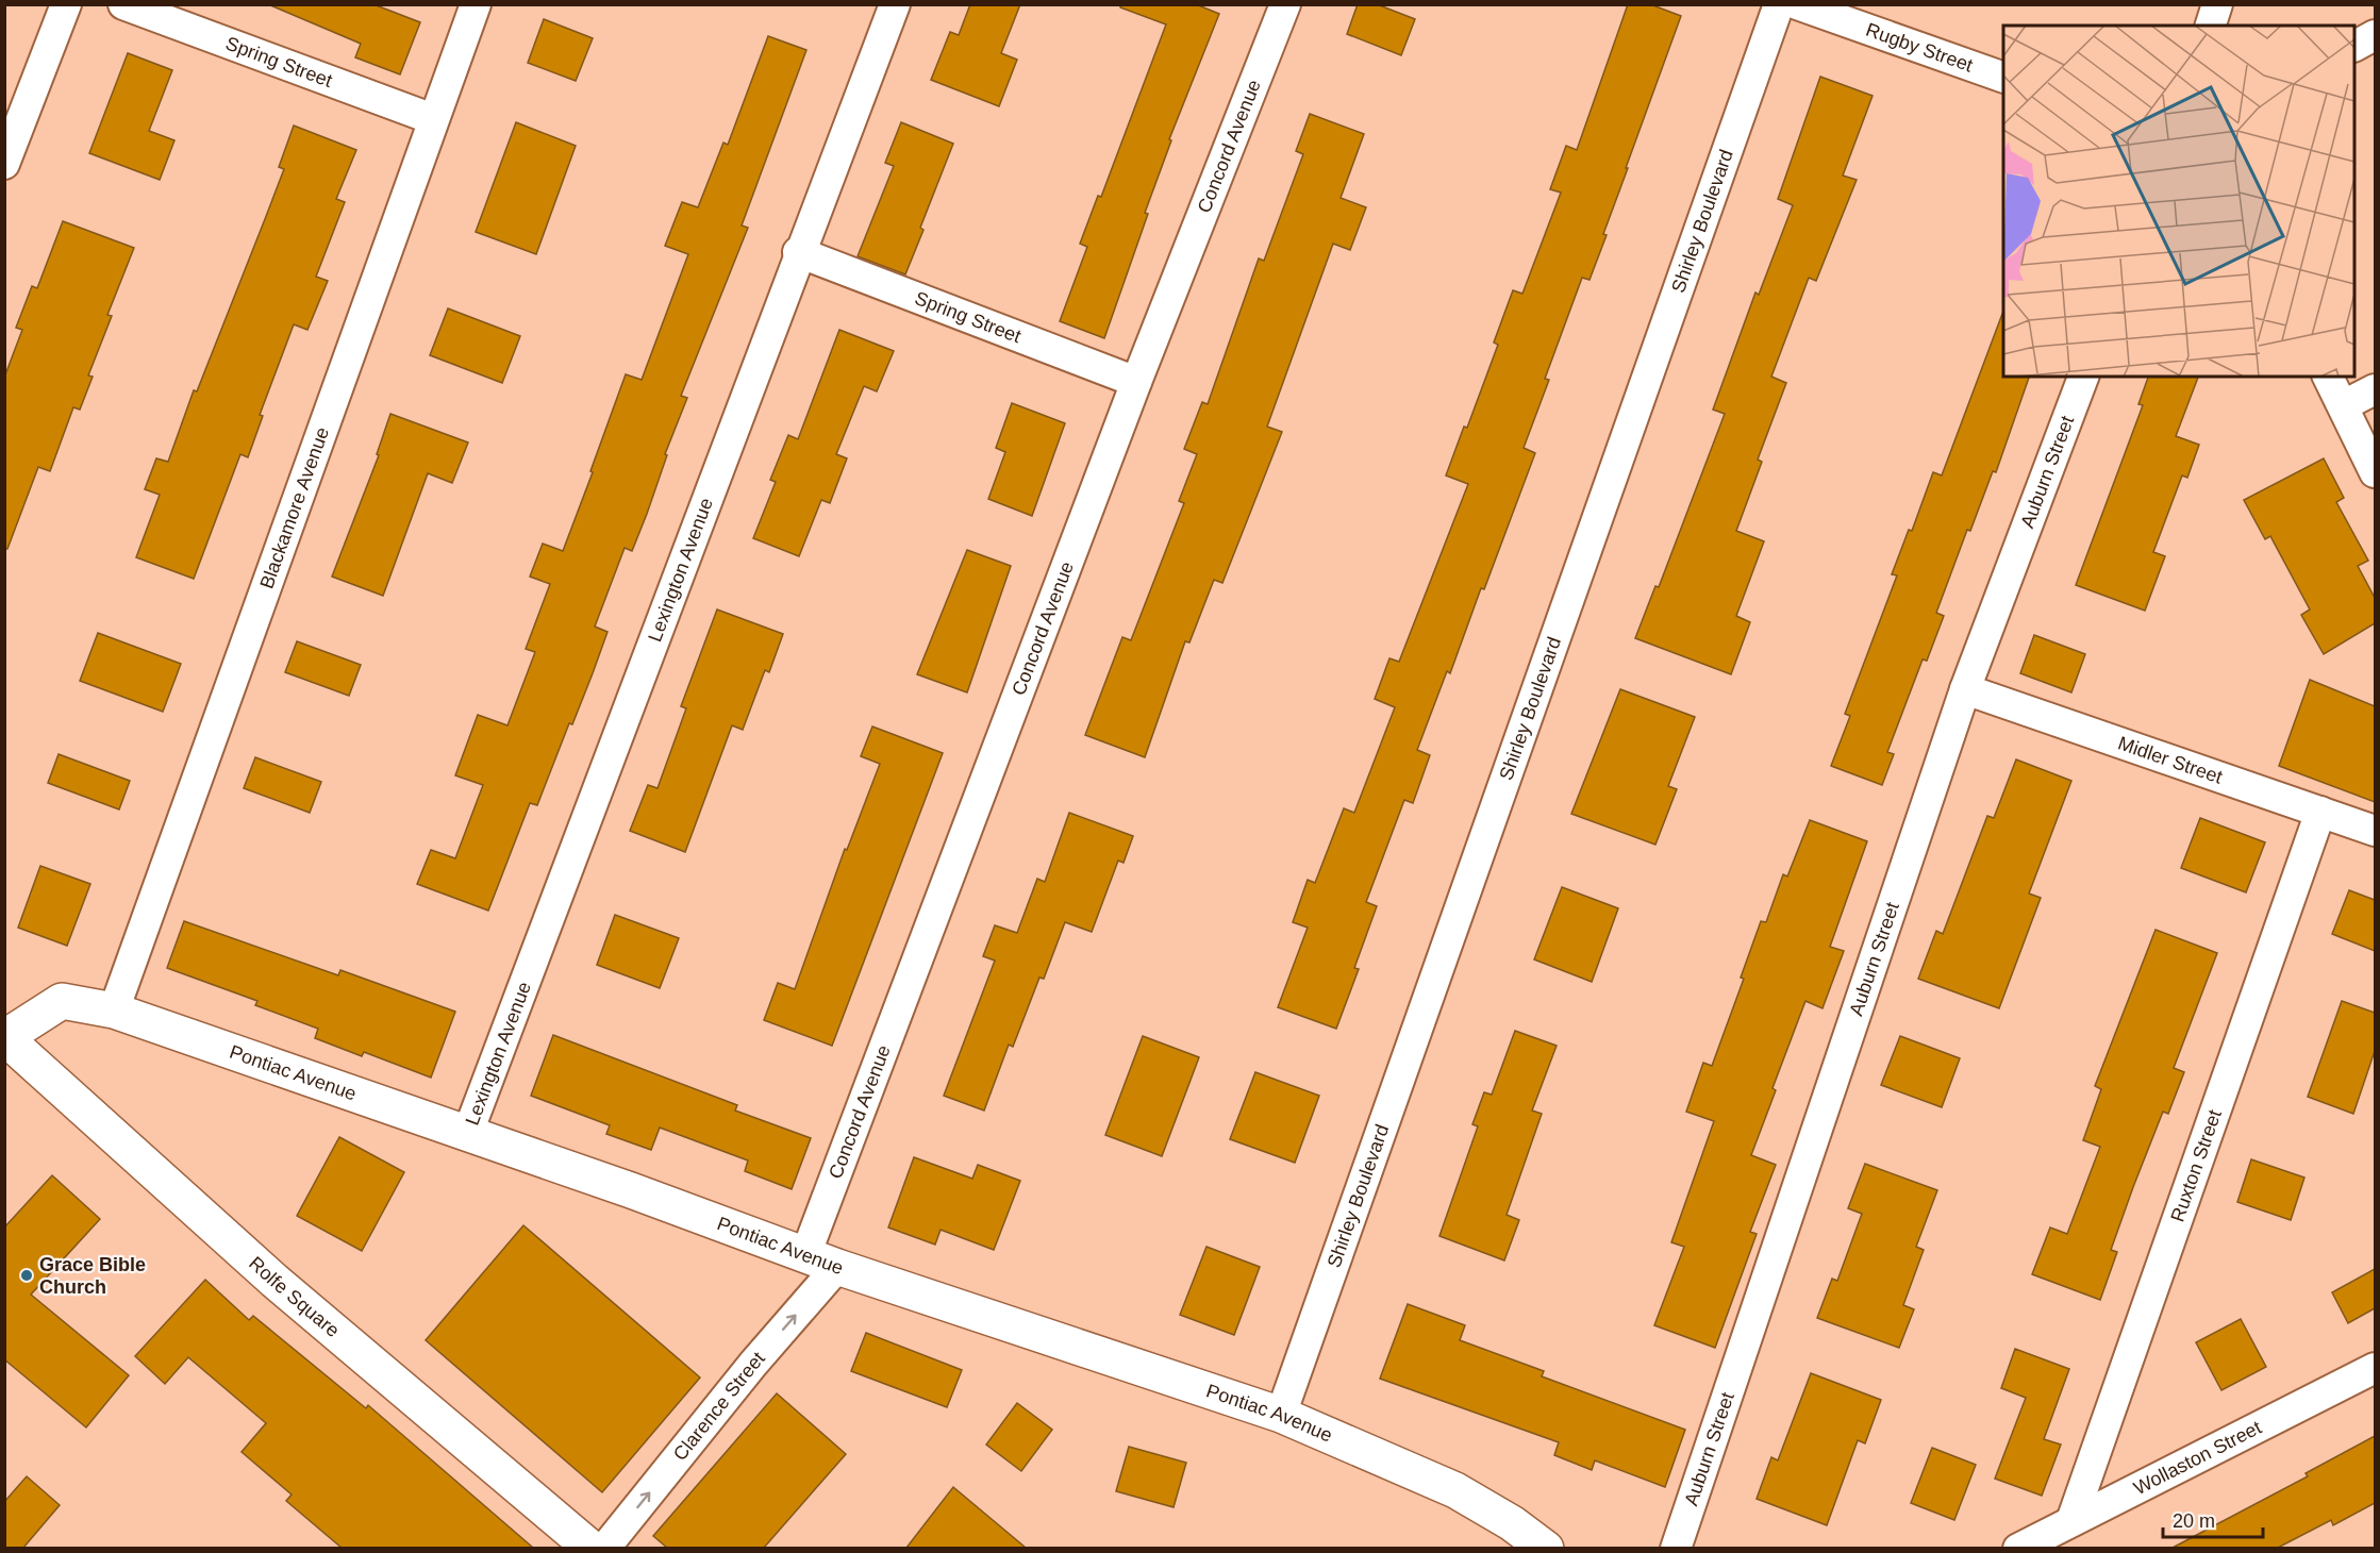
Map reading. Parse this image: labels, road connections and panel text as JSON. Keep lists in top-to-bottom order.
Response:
{
  "streets": {
    "street": [
      "Rugby Street",
      "Spring Street",
      "Concord Avenue",
      "Shirley Boulevard",
      "Auburn Street",
      "Blackamore Avenue",
      "Lexington Avenue",
      "Midler Street",
      "Pontiac Avenue",
      "Ruxton Street",
      "Rolfe Square",
      "Clarence Street",
      "Wollaston Street"
    ]
  },
  "crossings": [
    ["Spring Street", "Concord Avenue"],
    ["Spring Street", "Blackamore Avenue"],
    ["Spring Street", "Lexington Avenue"],
    ["Concord Avenue", "Pontiac Avenue"],
    ["Shirley Boulevard", "Pontiac Avenue"],
    ["Auburn Street", "Midler Street"],
    ["Blackamore Avenue", "Pontiac Avenue"],
    ["Lexington Avenue", "Pontiac Avenue"],
    ["Midler Street", "Ruxton Street"],
    ["Pontiac Avenue", "Rolfe Square"],
    ["Pontiac Avenue", "Clarence Street"],
    ["Ruxton Street", "Wollaston Street"]
  ],
  "one_way": ["Clarence Street"],
  "places": ["Grace Bible Church"],
  "scale_bar": "20 m"
}
